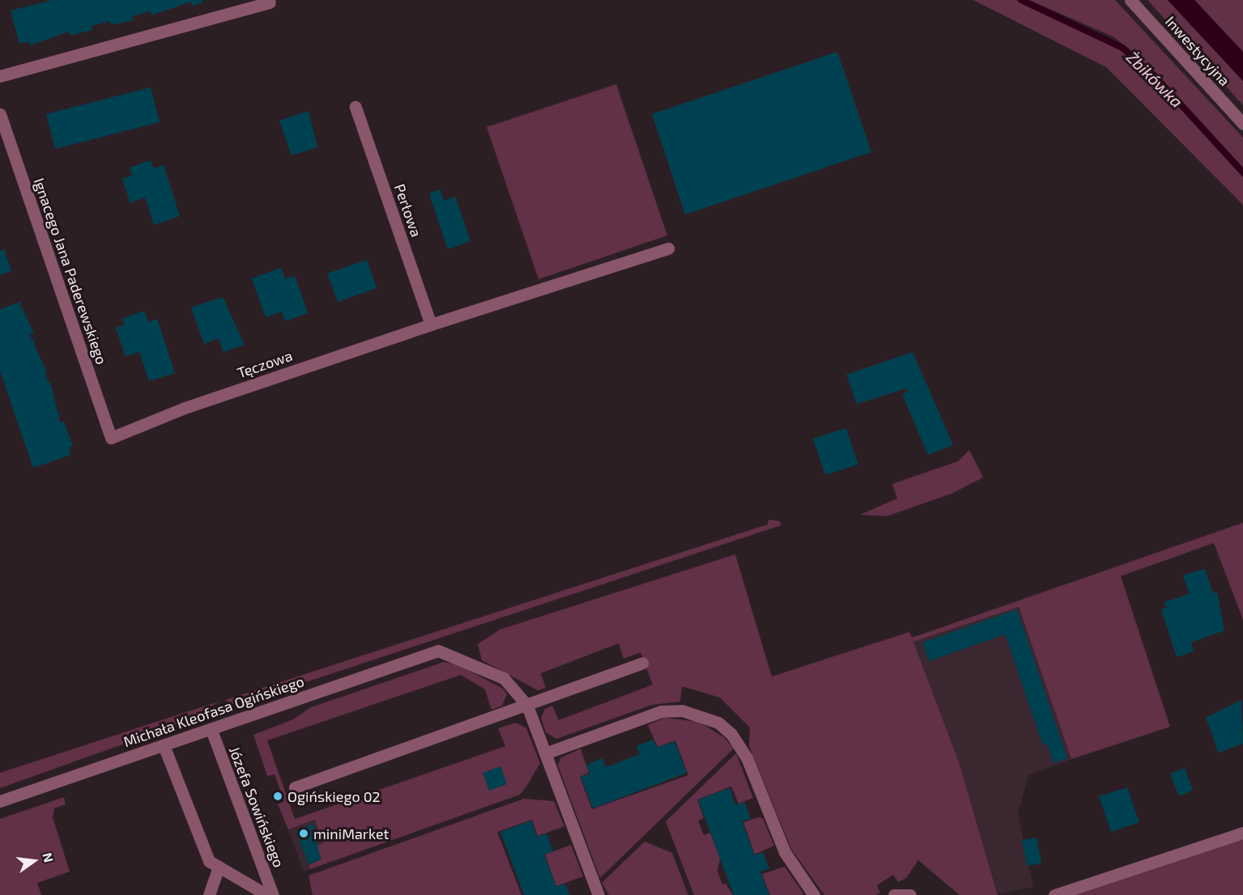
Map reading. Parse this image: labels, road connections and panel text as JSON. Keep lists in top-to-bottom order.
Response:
{
  "streets": {
    "street": [
      "Inwestycyjna",
      "Perłowa",
      "Ignacego Jana Paderewskiego",
      "Tęczowa",
      "Michała Kleofasa Ogińskiego",
      "Józefa Sowińskiego"
    ]
  },
  "crossings": [
    ["Perłowa", "Tęczowa"],
    ["Ignacego Jana Paderewskiego", "Tęczowa"],
    ["Michała Kleofasa Ogińskiego", "Józefa Sowińskiego"]
  ],
  "water": ["Żbikówka"],
  "places": ["Ogińskiego 02", "miniMarket"],
  "north": "right"
}
